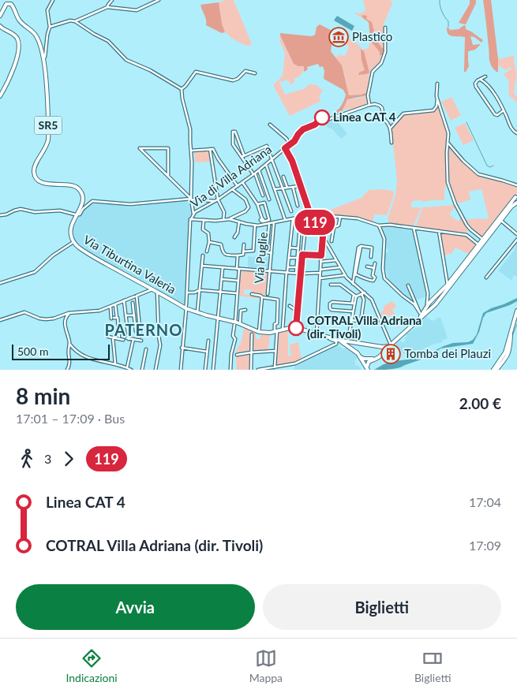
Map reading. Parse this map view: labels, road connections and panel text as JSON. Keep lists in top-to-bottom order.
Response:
{
  "streets": {
    "main road": ["SR5", "Via Tiburtina Valeria"],
    "street": ["Via di Villa Adriana", "Via Puglie"]
  },
  "crossings": [
    ["Via di Villa Adriana", "Via Tiburtina Valeria"]
  ],
  "districts": ["PATERNO"],
  "places": {
    "museum": ["Plastico"],
    "other": ["Linea CAT 4", "COTRAL Villa Adriana (dir. Tivoli)"],
    "building": ["Tomba dei Plauzi"]
  },
  "lines": ["bus line 119"],
  "scale_bar": "500 m",
  "page": {
    "on_map": "119",
    "scale": "500 m",
    "heading": ["8 min", "17:01 – 17:09 · Bus", "2.00 €"],
    "legs": ["3", "119"],
    "list": [
      {
        "name": "Linea CAT 4",
        "value": "17:04"
      },
      {
        "name": "COTRAL Villa Adriana (dir. Tivoli)",
        "value": "17:09"
      }
    ],
    "buttons": ["Avvia", "Biglietti"],
    "tabs": ["Indicazioni", "Mappa", "Biglietti"]
  }
}
